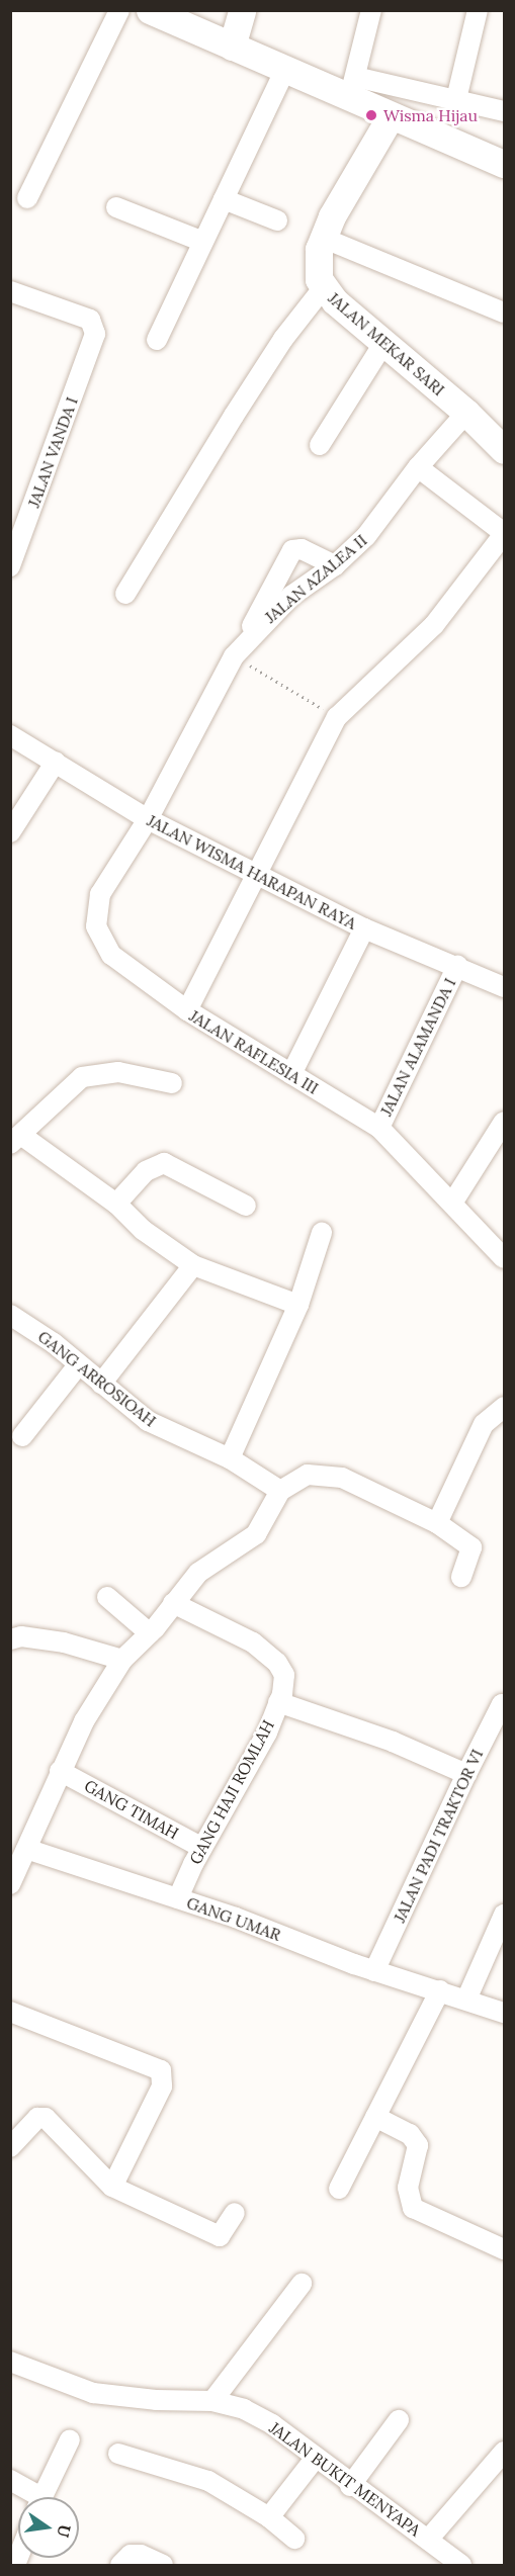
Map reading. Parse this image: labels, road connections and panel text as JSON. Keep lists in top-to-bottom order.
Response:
{
  "streets": {
    "street": [
      "JALAN MEKAR SARI",
      "JALAN VANDA I",
      "JALAN AZALEA II",
      "JALAN WISMA HARAPAN RAYA",
      "JALAN ALAMANDA I",
      "JALAN RAFLESIA III",
      "GANG ARROSIOAH",
      "GANG HAJI ROMLAH",
      "GANG TIMAH",
      "JALAN PADI TRAKTOR VI",
      "GANG UMAR",
      "JALAN BUKIT MENYAPA"
    ]
  },
  "crossings": [
    ["JALAN MEKAR SARI", "JALAN AZALEA II"],
    ["JALAN AZALEA II", "JALAN WISMA HARAPAN RAYA"],
    ["JALAN AZALEA II", "JALAN RAFLESIA III"],
    ["JALAN WISMA HARAPAN RAYA", "JALAN ALAMANDA I"],
    ["JALAN WISMA HARAPAN RAYA", "JALAN RAFLESIA III"],
    ["JALAN ALAMANDA I", "JALAN RAFLESIA III"],
    ["GANG HAJI ROMLAH", "GANG TIMAH"],
    ["GANG HAJI ROMLAH", "GANG UMAR"],
    ["JALAN PADI TRAKTOR VI", "GANG UMAR"]
  ],
  "places": ["Wisma Hijau"],
  "north": "right"
}
